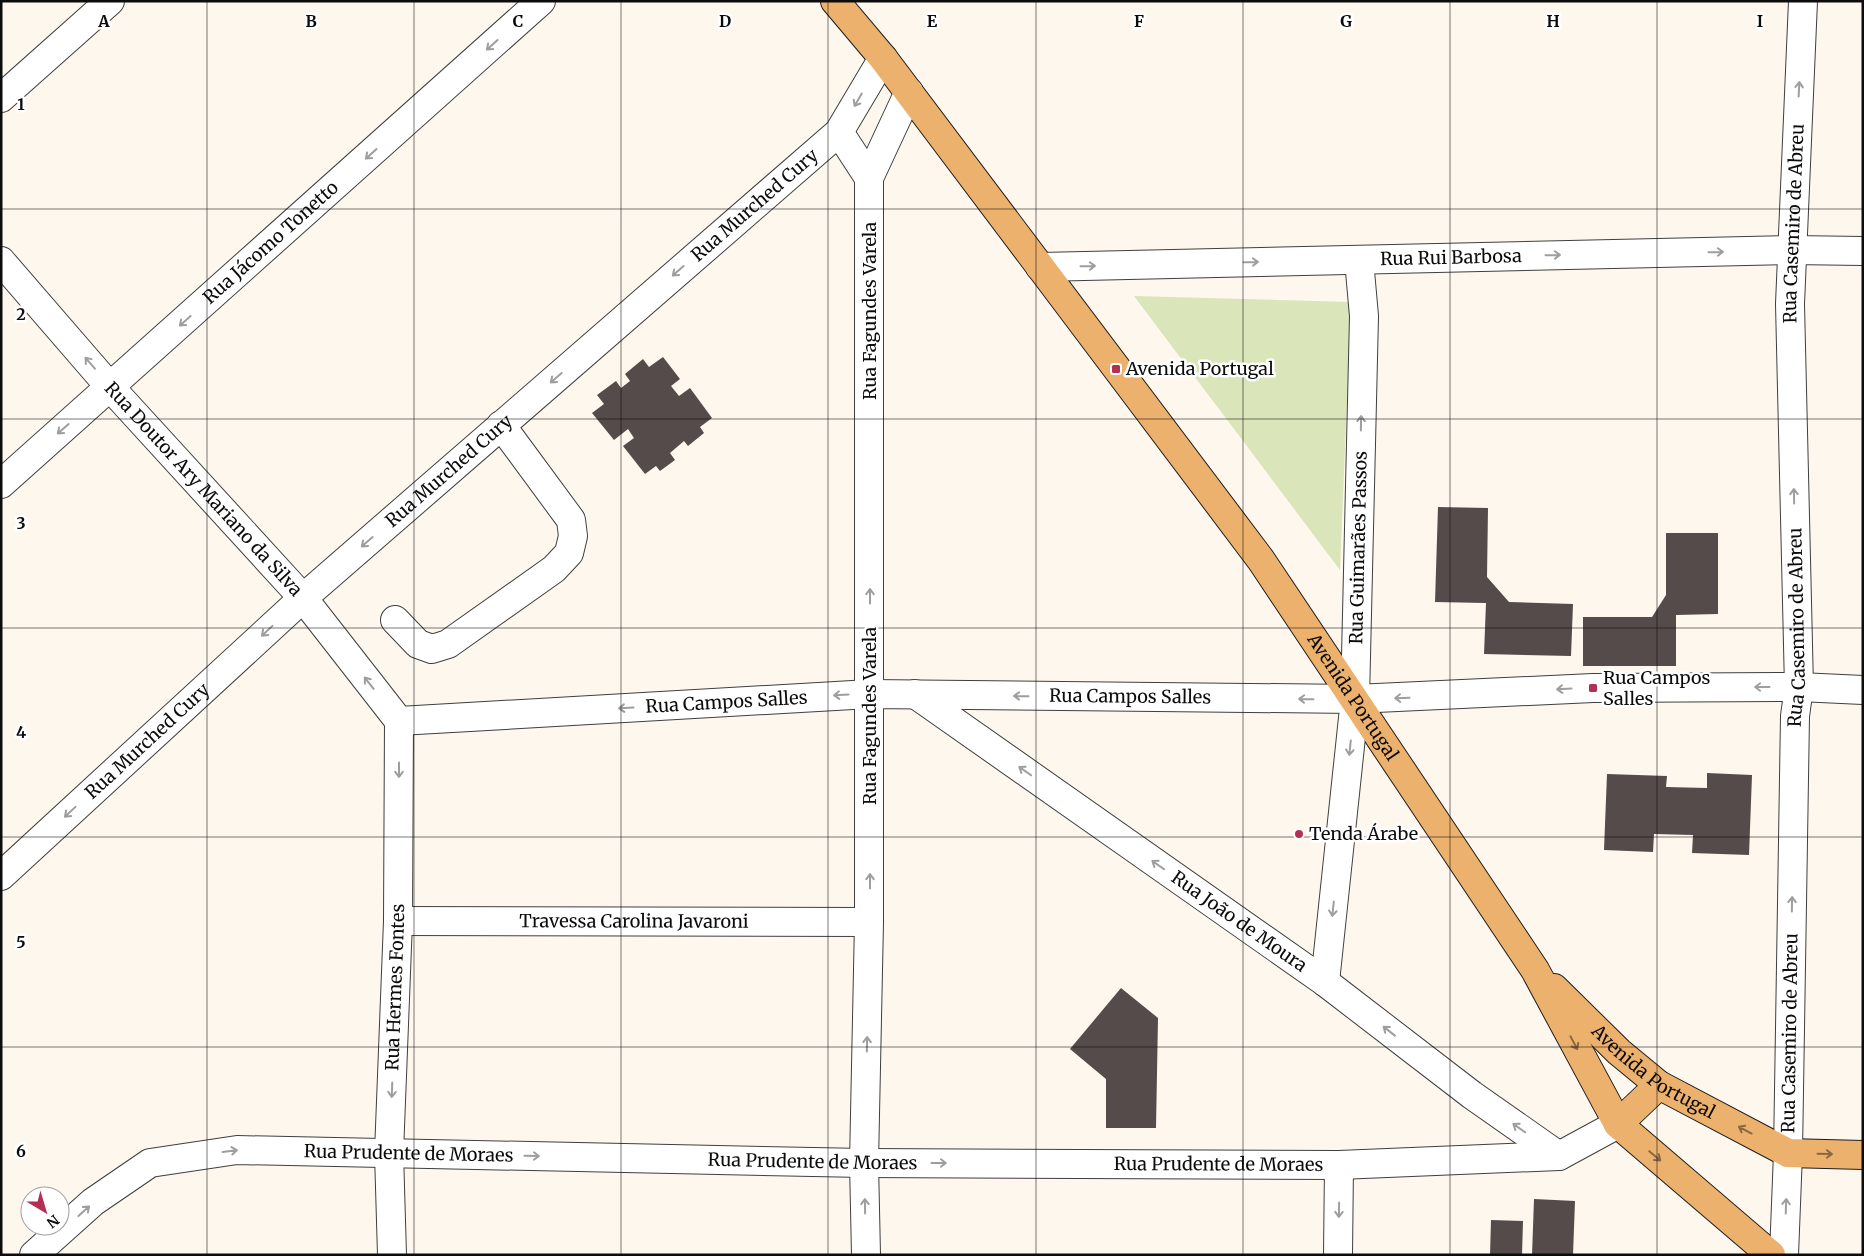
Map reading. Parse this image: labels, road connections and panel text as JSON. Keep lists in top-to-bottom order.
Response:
{
  "streets": {
    "main road": ["Avenida Portugal"],
    "street": [
      "Rua Murched Cury",
      "Rua Casemiro de Abreu",
      "Rua Jácomo Tonetto",
      "Rua Rui Barbosa",
      "Rua Fagundes Varela",
      "Rua Doutor Ary Mariano da Silva",
      "Rua Guimarães Passos",
      "Rua Campos Salles",
      "Travessa Carolina Javaroni",
      "Rua João de Moura",
      "Rua Hermes Fontes",
      "Rua Prudente de Moraes"
    ]
  },
  "crossings": [
    ["Rua Murched Cury", "Rua Doutor Ary Mariano da Silva"],
    ["Rua Murched Cury", "Avenida Portugal"],
    ["Rua Casemiro de Abreu", "Rua Rui Barbosa"],
    ["Rua Casemiro de Abreu", "Rua Campos Salles"],
    ["Rua Casemiro de Abreu", "Avenida Portugal"],
    ["Rua Jácomo Tonetto", "Rua Doutor Ary Mariano da Silva"],
    ["Rua Rui Barbosa", "Rua Guimarães Passos"],
    ["Rua Rui Barbosa", "Avenida Portugal"],
    ["Rua Fagundes Varela", "Rua Campos Salles"],
    ["Rua Fagundes Varela", "Avenida Portugal"],
    ["Rua Fagundes Varela", "Travessa Carolina Javaroni"],
    ["Rua Fagundes Varela", "Rua Prudente de Moraes"],
    ["Rua Doutor Ary Mariano da Silva", "Rua Campos Salles"],
    ["Rua Doutor Ary Mariano da Silva", "Rua Hermes Fontes"],
    ["Rua Guimarães Passos", "Rua Campos Salles"],
    ["Rua Guimarães Passos", "Avenida Portugal"],
    ["Rua Guimarães Passos", "Rua João de Moura"],
    ["Rua Campos Salles", "Avenida Portugal"],
    ["Rua Campos Salles", "Rua João de Moura"],
    ["Rua Campos Salles", "Rua Hermes Fontes"],
    ["Avenida Portugal", "Rua Prudente de Moraes"],
    ["Travessa Carolina Javaroni", "Rua Hermes Fontes"],
    ["Rua João de Moura", "Rua Prudente de Moraes"],
    ["Rua Hermes Fontes", "Rua Prudente de Moraes"]
  ],
  "one_way": [
    "Rua Murched Cury",
    "Rua Casemiro de Abreu",
    "Rua Jácomo Tonetto",
    "Rua Rui Barbosa",
    "Rua Fagundes Varela",
    "Rua Doutor Ary Mariano da Silva",
    "Rua Campos Salles",
    "Rua João de Moura",
    "Rua Hermes Fontes",
    "Rua Prudente de Moraes"
  ],
  "places": {
    "transit": ["Avenida Portugal", "Rua Campos Salles"],
    "other": ["Tenda Árabe"]
  },
  "north": "bottom right",
  "grid": {
    "columns": [
      "A",
      "B",
      "C",
      "D",
      "E",
      "F",
      "G",
      "H",
      "I"
    ],
    "rows": [
      "1",
      "2",
      "3",
      "4",
      "5",
      "6"
    ]
  }
}
